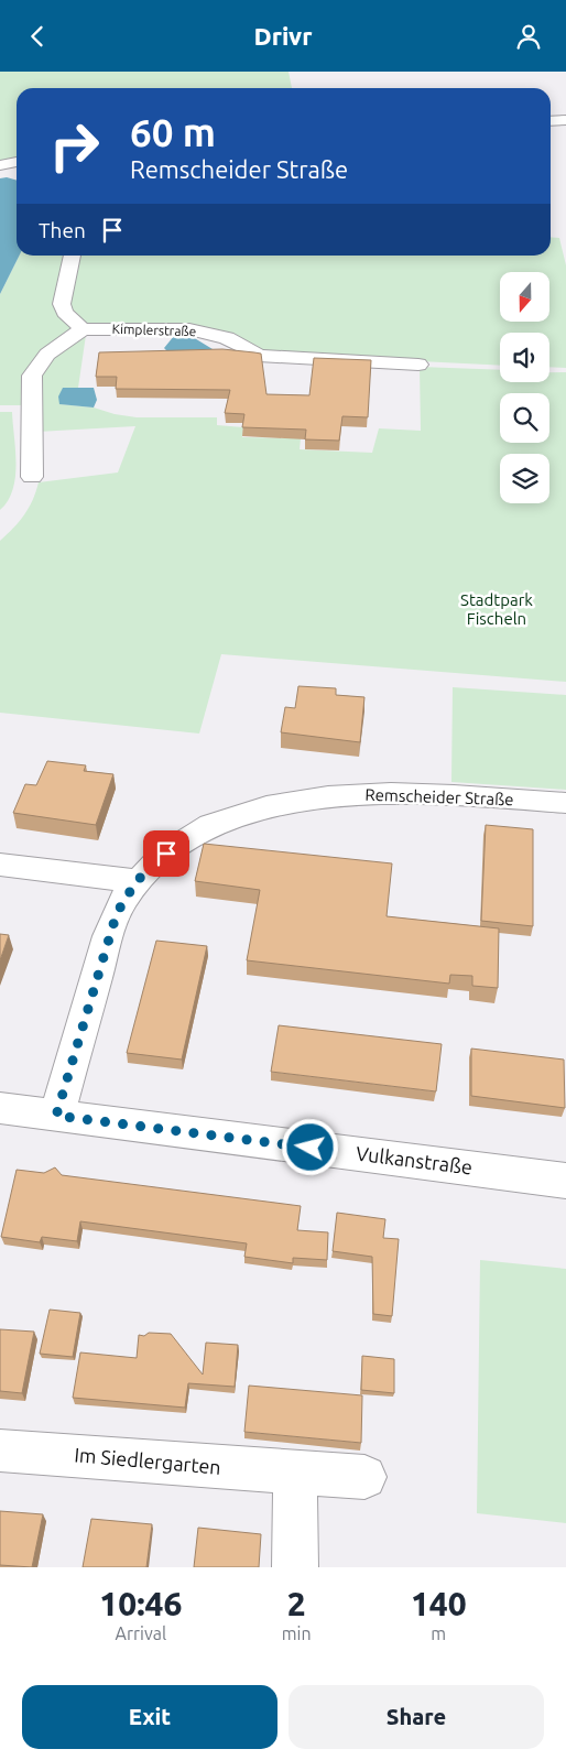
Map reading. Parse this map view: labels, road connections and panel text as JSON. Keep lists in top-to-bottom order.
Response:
{
  "streets": {
    "street": [
      "Kimplerstraße",
      "Remscheider Straße",
      "Vulkanstraße",
      "Im Siedlergarten"
    ]
  },
  "crossings": [
    ["Remscheider Straße", "Vulkanstraße"]
  ],
  "parks": ["Stadtpark Fischeln"],
  "north": "bottom",
  "page": {
    "header": "Drivr",
    "turn": ["60 m", "Remscheider Straße"],
    "then": "Then",
    "eta": [
      "10:46",
      "Arrival",
      "2",
      "min",
      "140",
      "m"
    ],
    "buttons": ["Exit", "Share"]
  }
}
